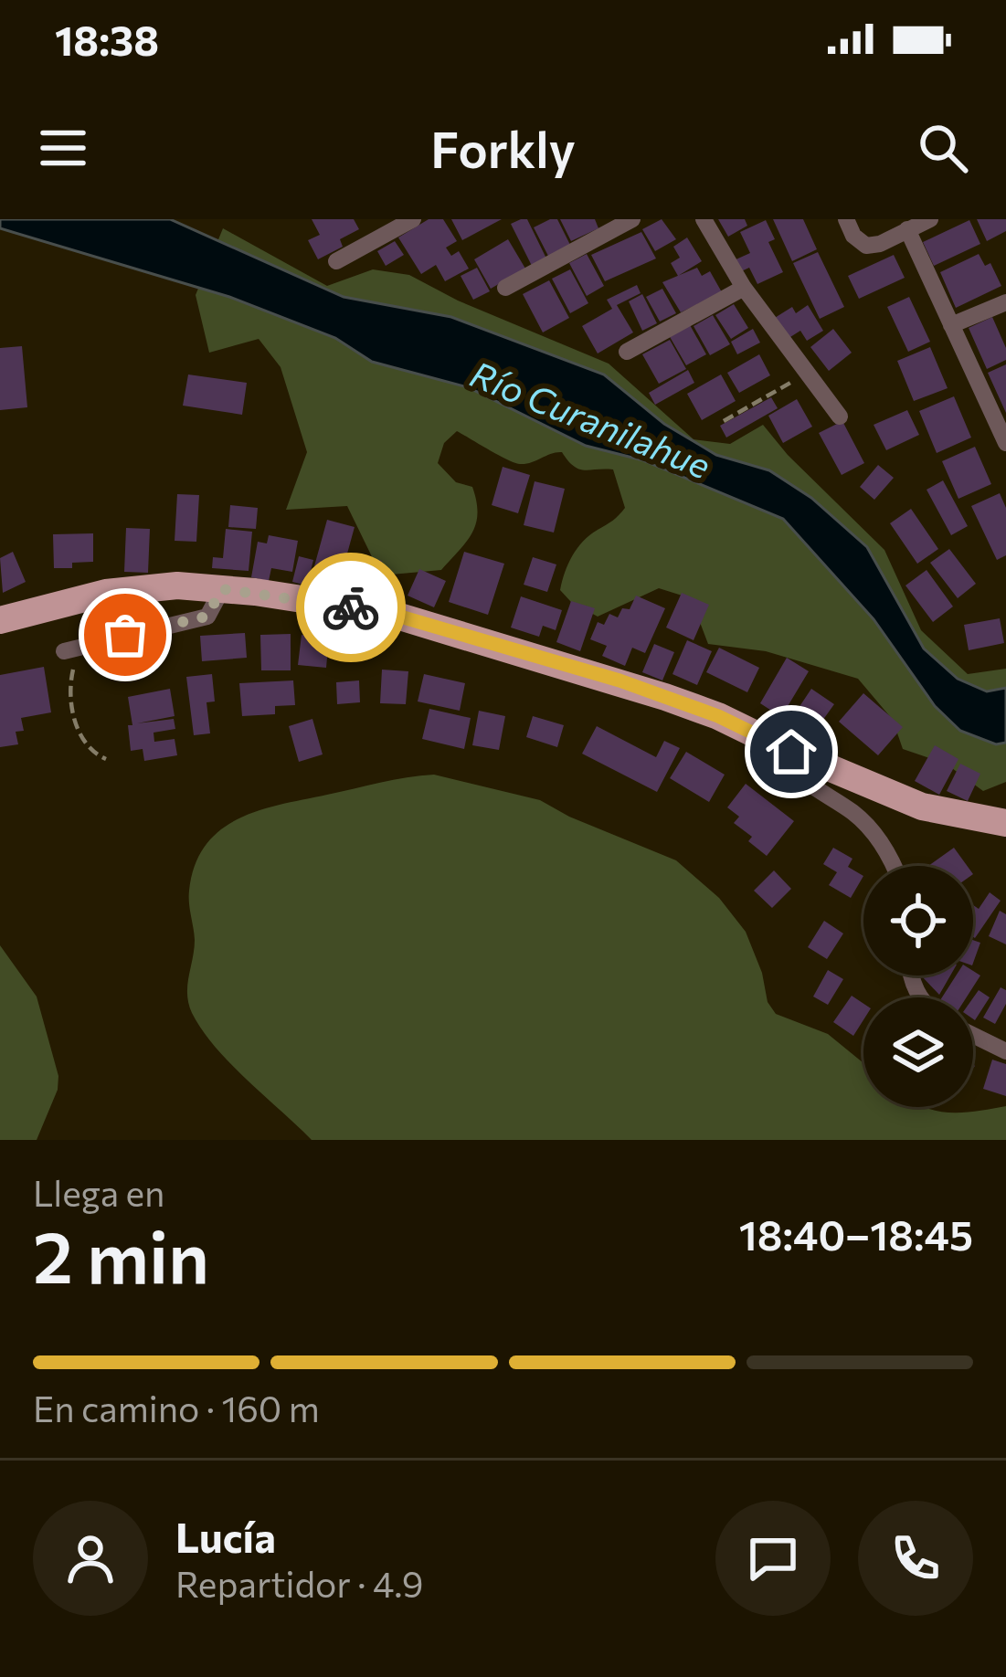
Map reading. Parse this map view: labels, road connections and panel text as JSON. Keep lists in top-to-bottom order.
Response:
{
  "water": ["Río Curanilahue"],
  "page": {
    "status": "18:38",
    "header": "Forkly",
    "heading": ["2 min", "Llega en", "18:40–18:45"],
    "panel": ["Lucía", "Repartidor · 4.9"],
    "bar": "En camino · 160 m"
  }
}
